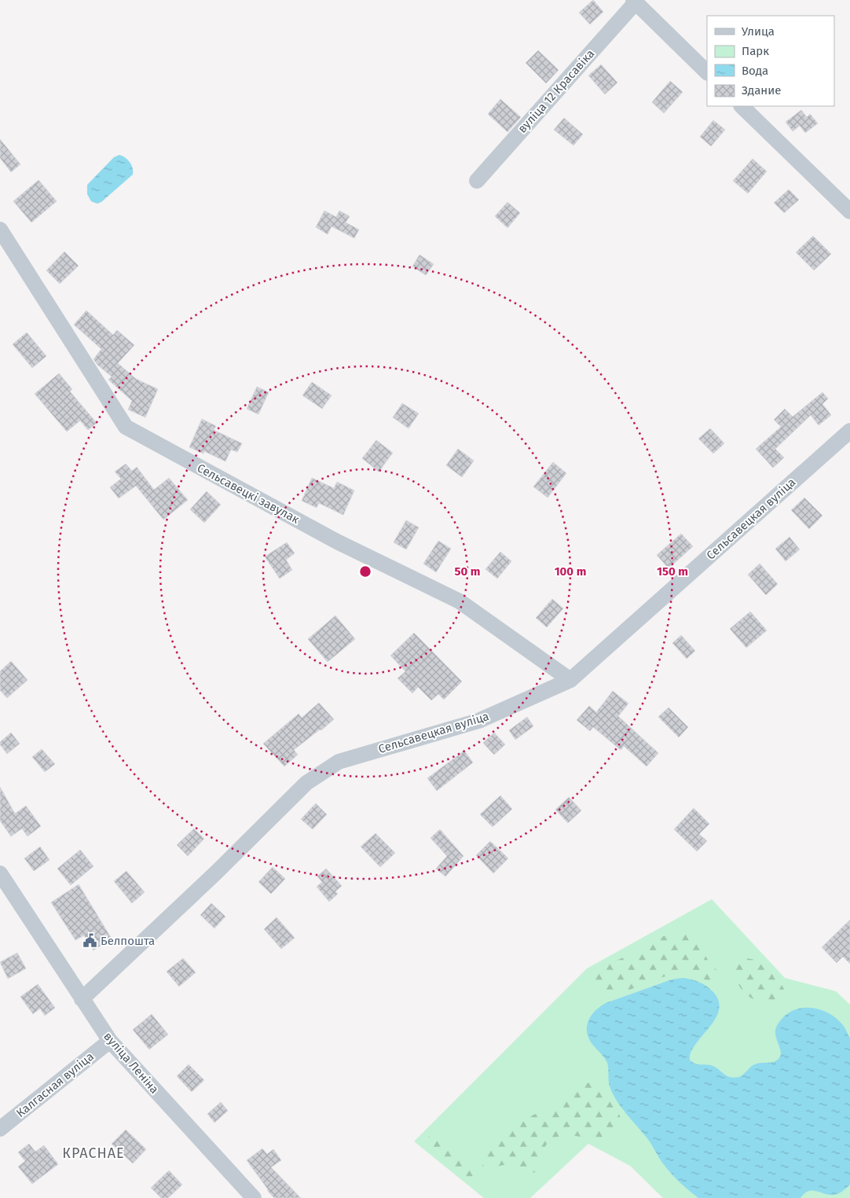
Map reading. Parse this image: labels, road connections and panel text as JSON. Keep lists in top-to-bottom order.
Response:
{
  "streets": {
    "street": [
      "вуліца 12 Красавіка",
      "Сельсавецкі завулак",
      "Сельсавецкая вуліца",
      "вуліца Леніна",
      "Калгасная вуліца"
    ]
  },
  "crossings": [
    ["Сельсавецкі завулак", "Сельсавецкая вуліца"],
    ["Сельсавецкая вуліца", "вуліца Леніна"],
    ["вуліца Леніна", "Калгасная вуліца"]
  ],
  "districts": ["КРАСНАЕ"],
  "places": {
    "public building": ["Белпошта"]
  },
  "legend": [
    "Улица",
    "Парк",
    "Вода",
    "Здание"
  ],
  "rings": ["50 m", "100 m", "150 m"]
}
